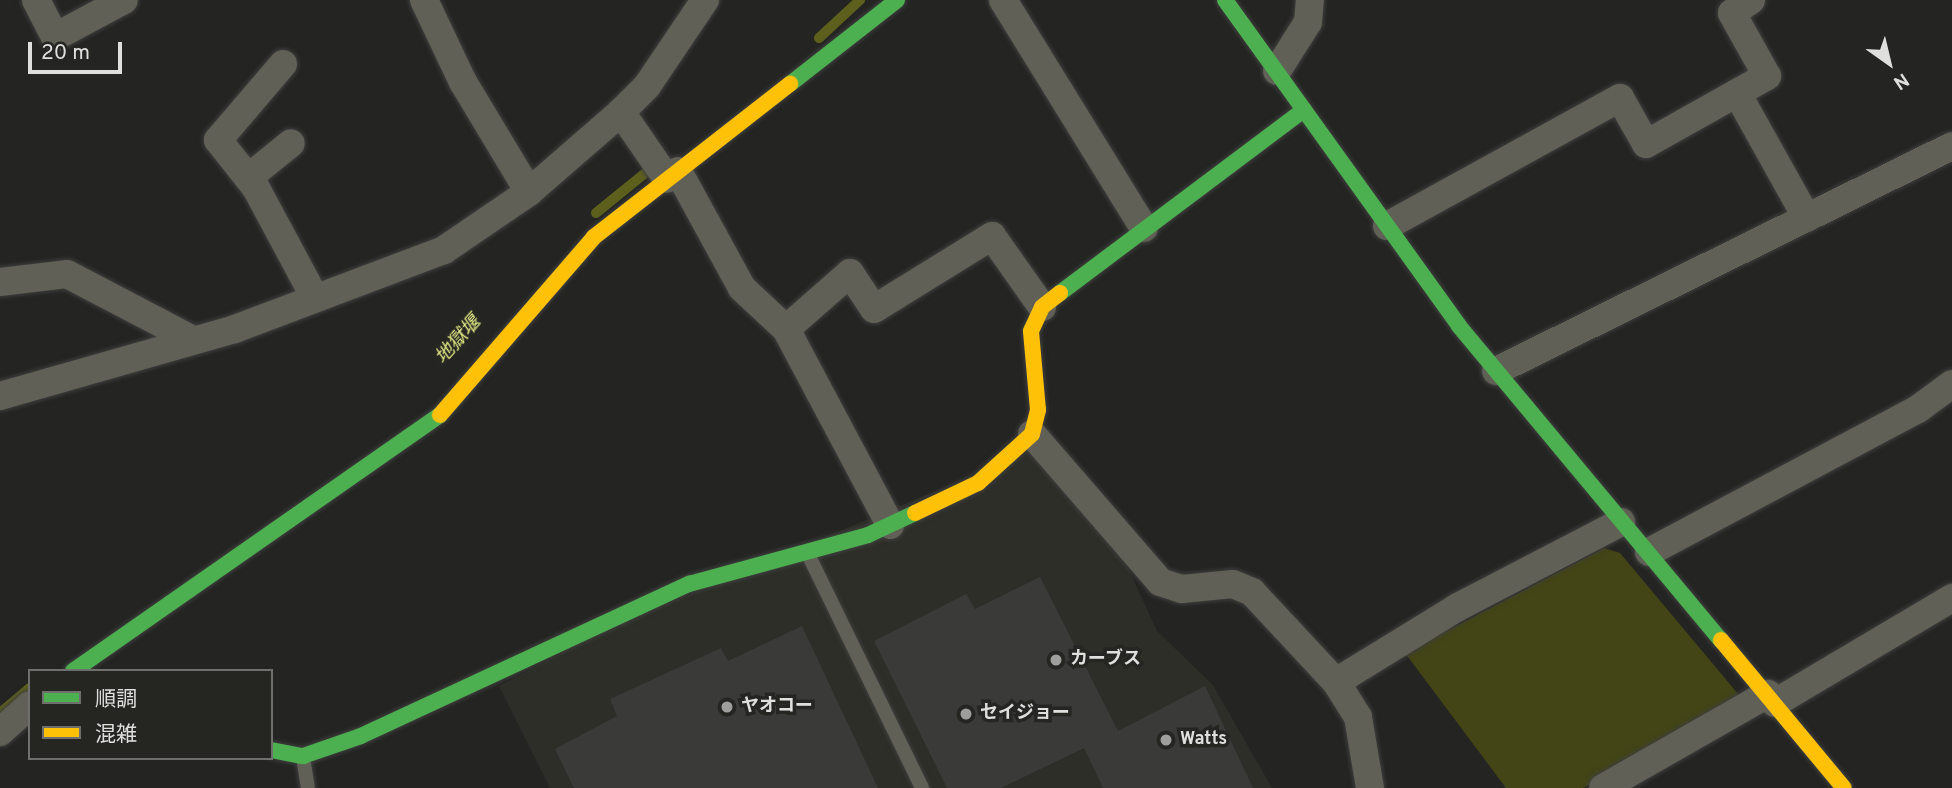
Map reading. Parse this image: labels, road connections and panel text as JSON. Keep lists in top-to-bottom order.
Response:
{
  "water": ["地獄堰"],
  "places": [
    "カーブス",
    "ヤオコー",
    "セイジョー",
    "Watts"
  ],
  "legend": ["順調", "混雑"],
  "scale_bar": "20 m",
  "north": "bottom right"
}
